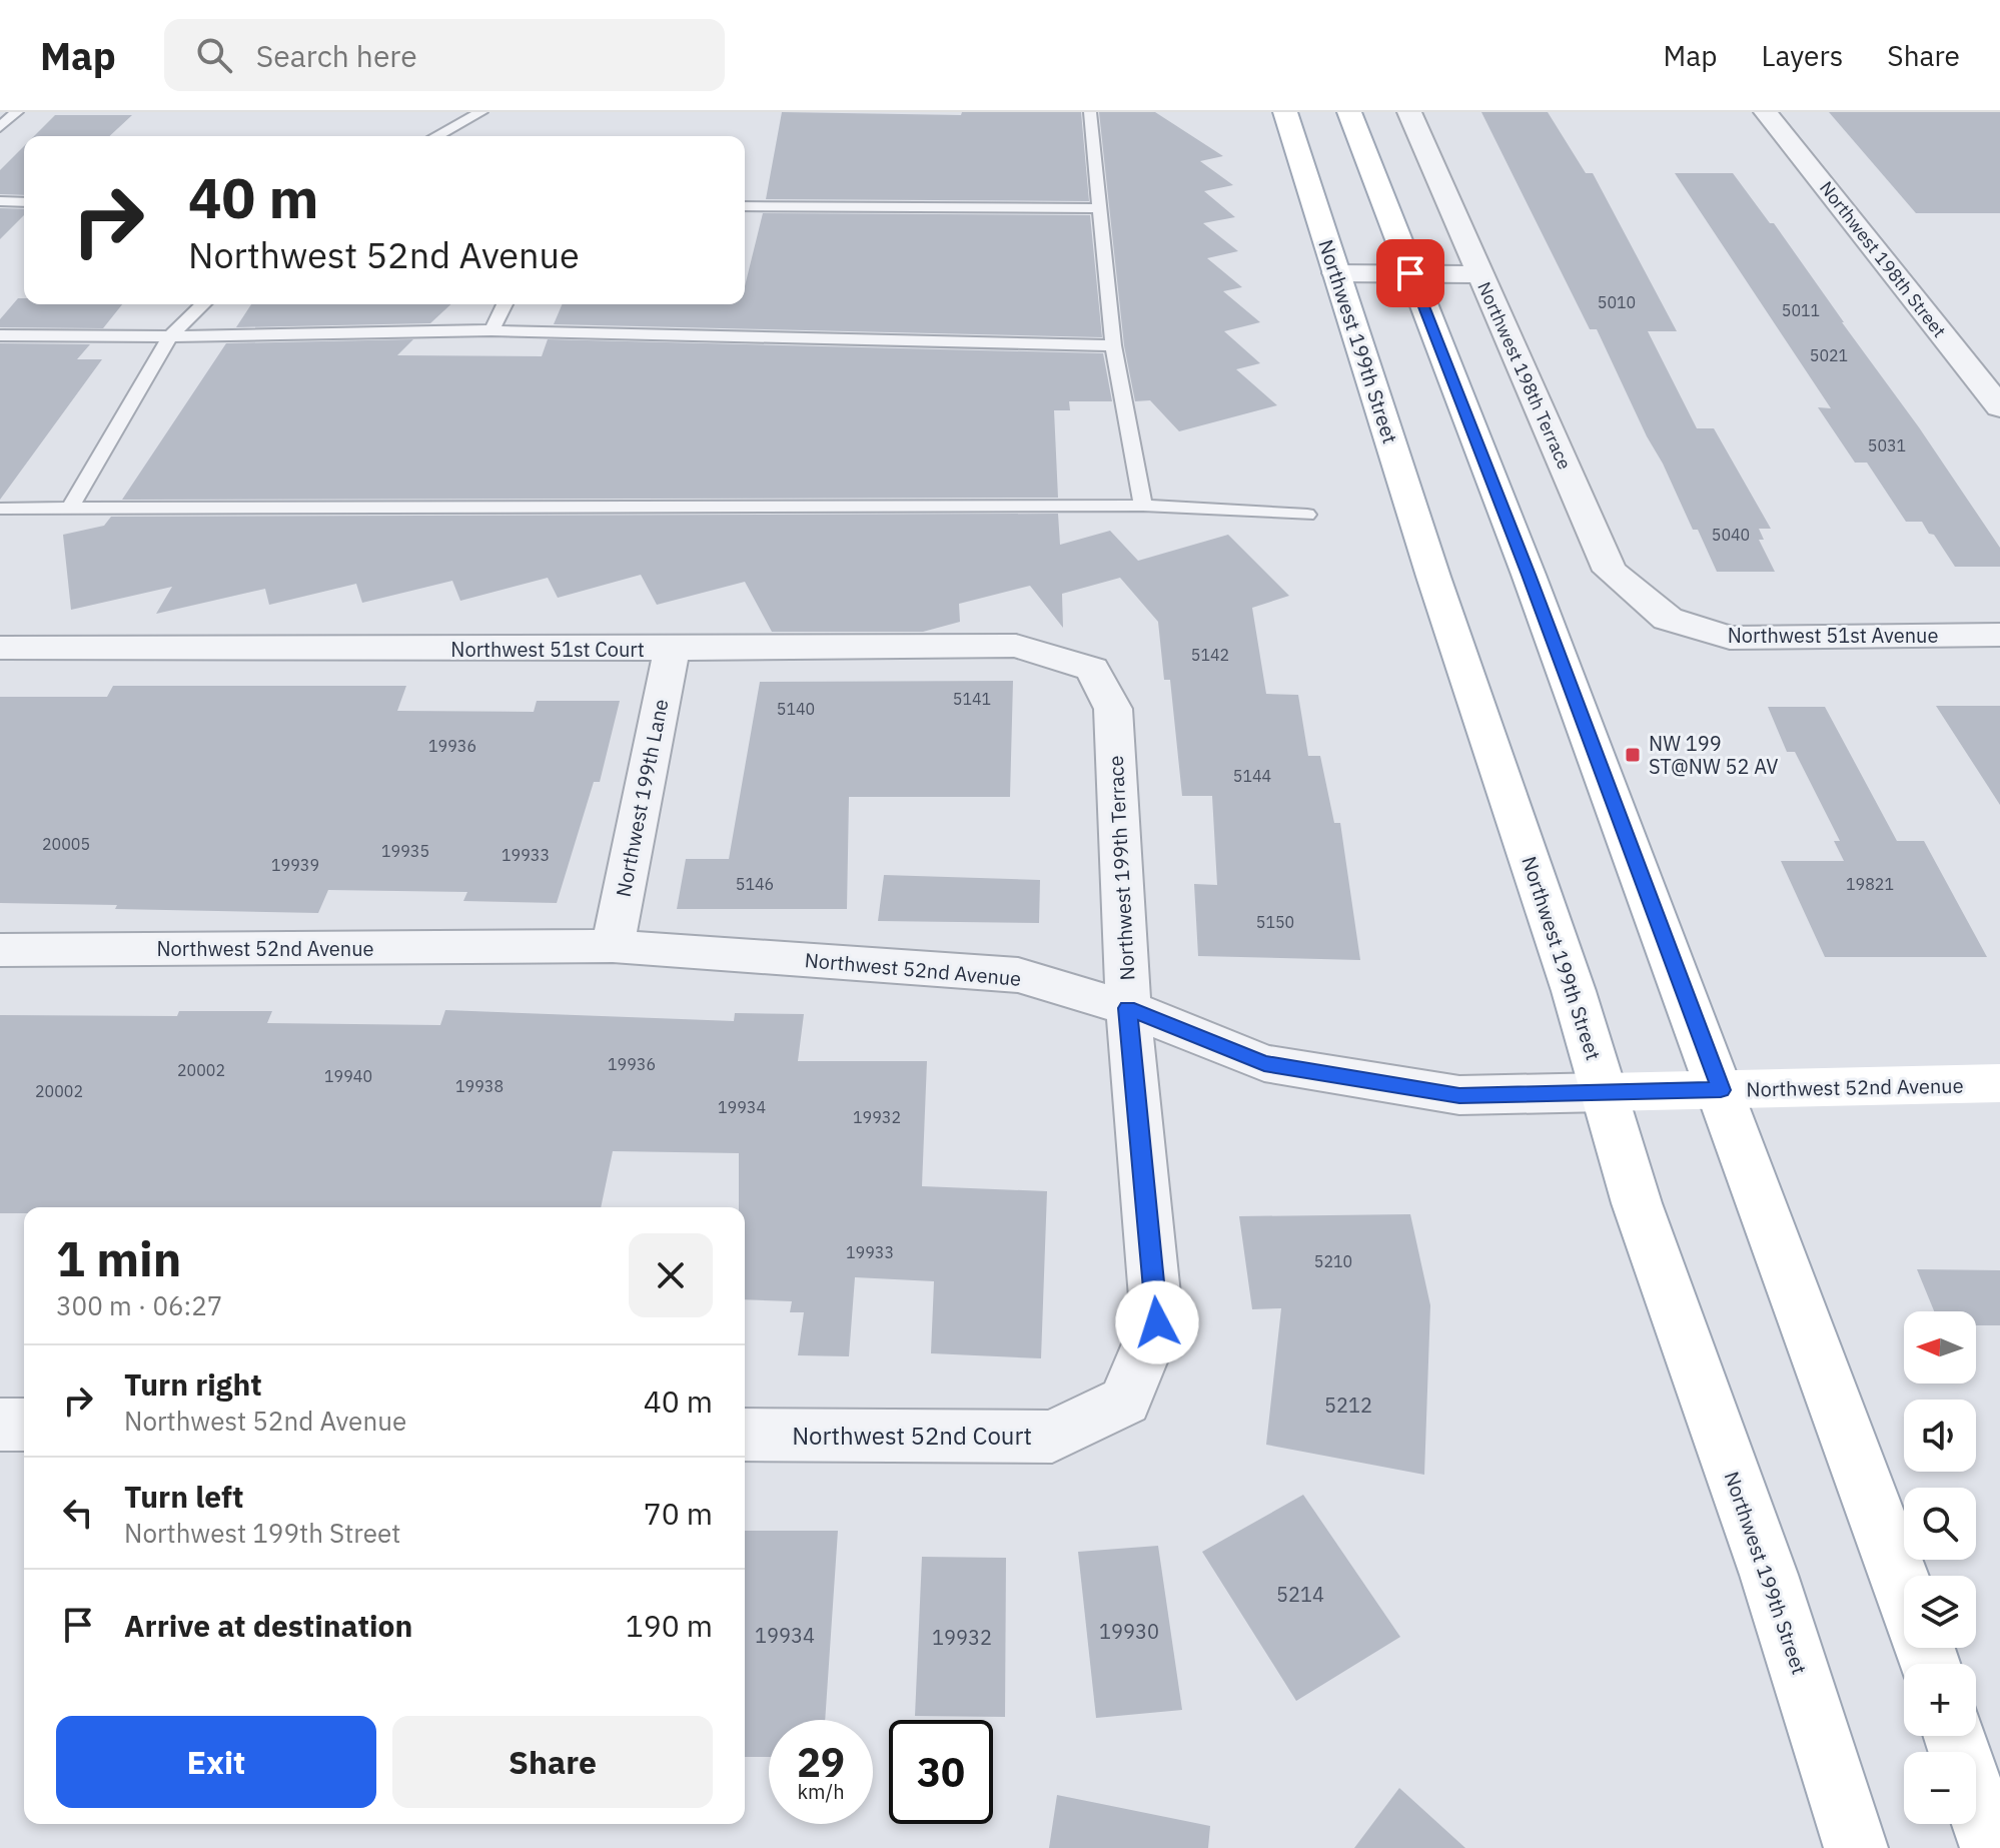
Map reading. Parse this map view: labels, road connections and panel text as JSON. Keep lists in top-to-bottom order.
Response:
{
  "streets": {
    "main road": ["Northwest 199th Street", "Northwest 52nd Avenue"],
    "street": [
      "Northwest 198th Street",
      "Northwest 198th Terrace",
      "Northwest 51st Avenue",
      "Northwest 51st Court",
      "Northwest 199th Lane",
      "Northwest 199th Terrace",
      "Northwest 52nd Court"
    ]
  },
  "crossings": [
    ["Northwest 199th Street", "Northwest 52nd Avenue"],
    ["Northwest 198th Terrace", "Northwest 51st Avenue"],
    ["Northwest 51st Court", "Northwest 199th Lane"],
    ["Northwest 51st Court", "Northwest 199th Terrace"],
    ["Northwest 199th Lane", "Northwest 52nd Avenue"],
    ["Northwest 199th Terrace", "Northwest 52nd Avenue"],
    ["Northwest 199th Terrace", "Northwest 52nd Court"]
  ],
  "places": {
    "transit": ["NW 199 ST@NW 52 AV"]
  },
  "house_numbers": [
    "5010",
    "5011",
    "5021",
    "5031",
    "5040",
    "5142",
    "5141",
    "5140",
    "19936",
    "5144",
    "20005",
    "19935",
    "19933",
    "19939",
    "5146",
    "19821",
    "5150",
    "19936",
    "20002",
    "19940",
    "19938",
    "20002",
    "19934",
    "19932",
    "19933",
    "5210",
    "5212",
    "5214",
    "19930",
    "19934",
    "19932"
  ],
  "north": "left",
  "page": {
    "header": "Map",
    "search": "Search here",
    "nav": ["Map", "Layers", "Share"],
    "turn": ["40 m", "Northwest 52nd Avenue"],
    "heading": ["1 min", "300 m · 06:27"],
    "map_buttons": ["+", "−"],
    "list": [
      {
        "name": "Turn right",
        "note": "Northwest 52nd Avenue",
        "value": "40 m"
      },
      {
        "name": "Turn left",
        "note": "Northwest 199th Street",
        "value": "70 m"
      },
      {
        "name": "Arrive at destination",
        "value": "190 m"
      }
    ],
    "buttons": ["Exit", "Share"],
    "speed": "29 km/h",
    "limit": "30"
  }
}
